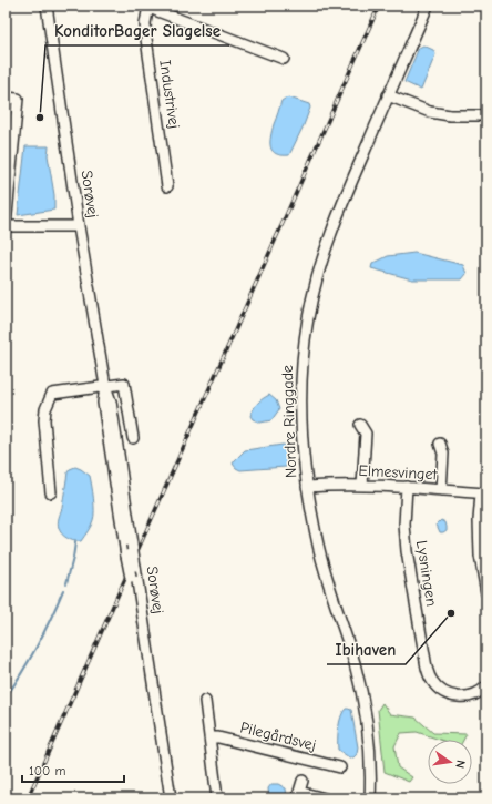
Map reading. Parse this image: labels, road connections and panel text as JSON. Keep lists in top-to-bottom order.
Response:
{
  "streets": {
    "street": [
      "Industrivej",
      "Sorøvej",
      "Nordre Ringgade",
      "Elmesvinget",
      "Lysningen",
      "Pilegårdsvej"
    ]
  },
  "crossings": [
    ["Nordre Ringgade", "Elmesvinget"],
    ["Elmesvinget", "Lysningen"]
  ],
  "places": ["KonditorBager Slagelse", "Ibihaven"],
  "scale_bar": "100 m",
  "north": "right"
}
